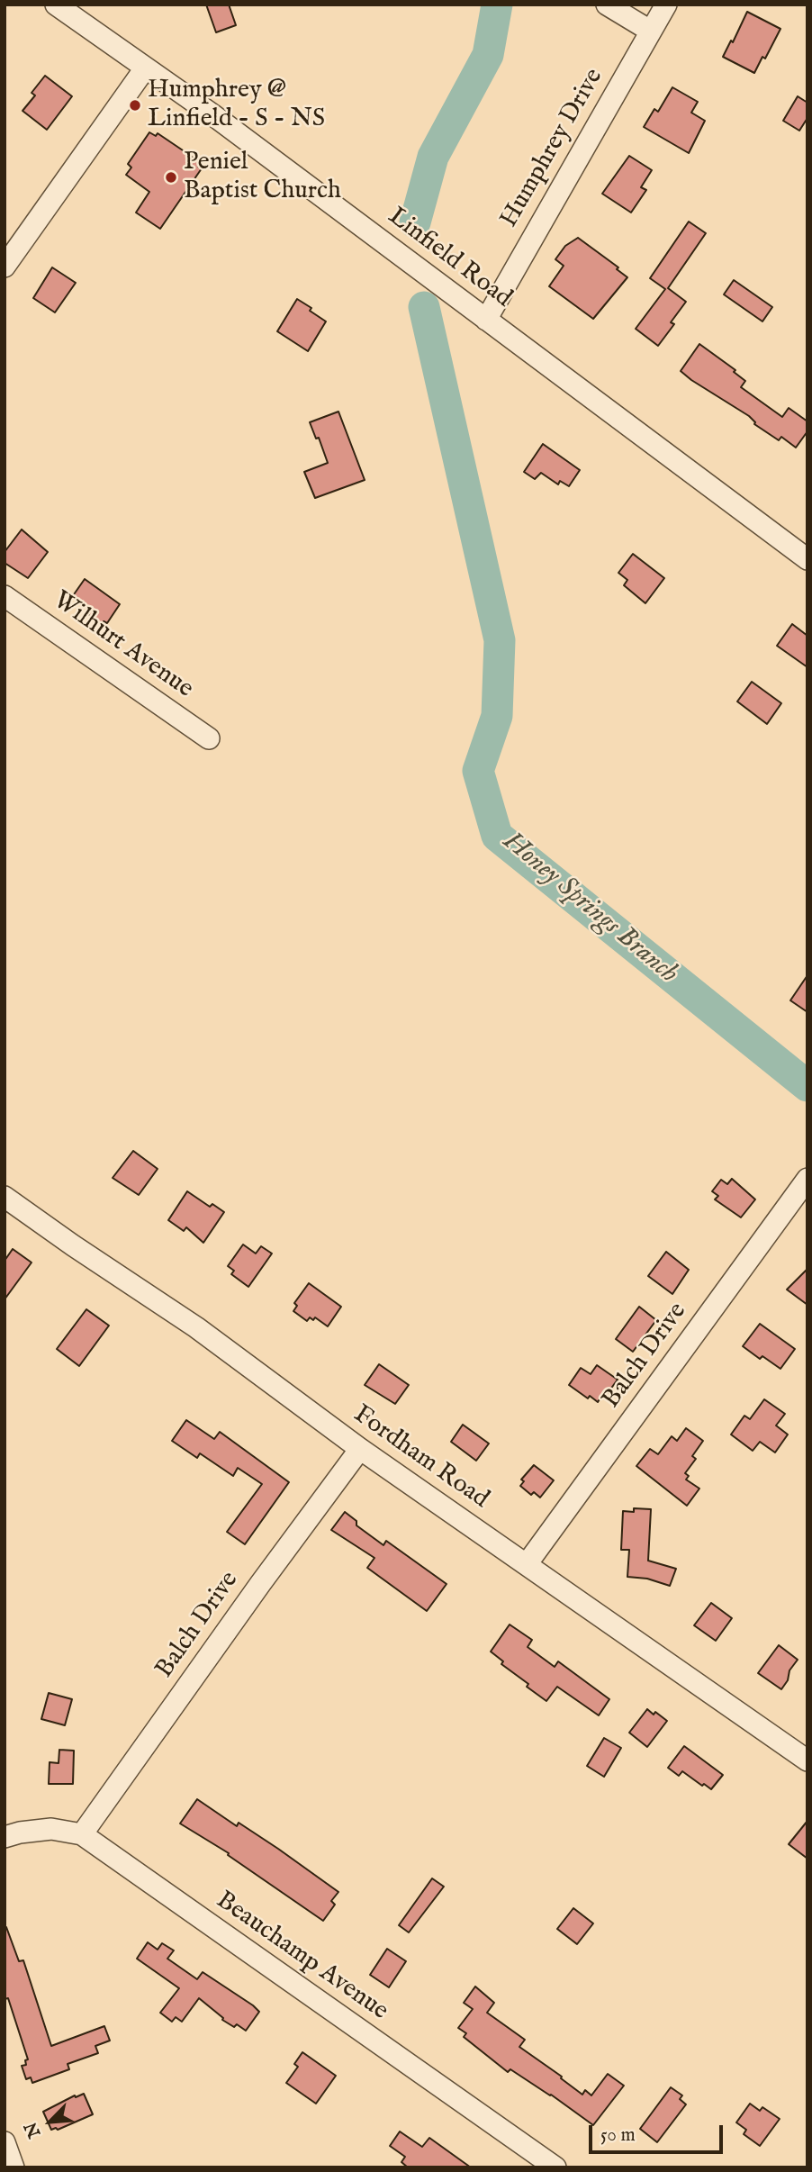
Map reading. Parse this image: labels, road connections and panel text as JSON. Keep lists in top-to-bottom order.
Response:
{
  "streets": {
    "street": [
      "Humphrey Drive",
      "Linfield Road",
      "Wilhurt Avenue",
      "Balch Drive",
      "Fordham Road",
      "Beauchamp Avenue"
    ]
  },
  "crossings": [
    ["Humphrey Drive", "Linfield Road"],
    ["Balch Drive", "Fordham Road"],
    ["Balch Drive", "Beauchamp Avenue"]
  ],
  "water": ["Honey Springs Branch"],
  "places": ["Humphrey @ Linfield - S - NS", "Peniel Baptist Church"],
  "scale_bar": "50 m",
  "north": "bottom left"
}
